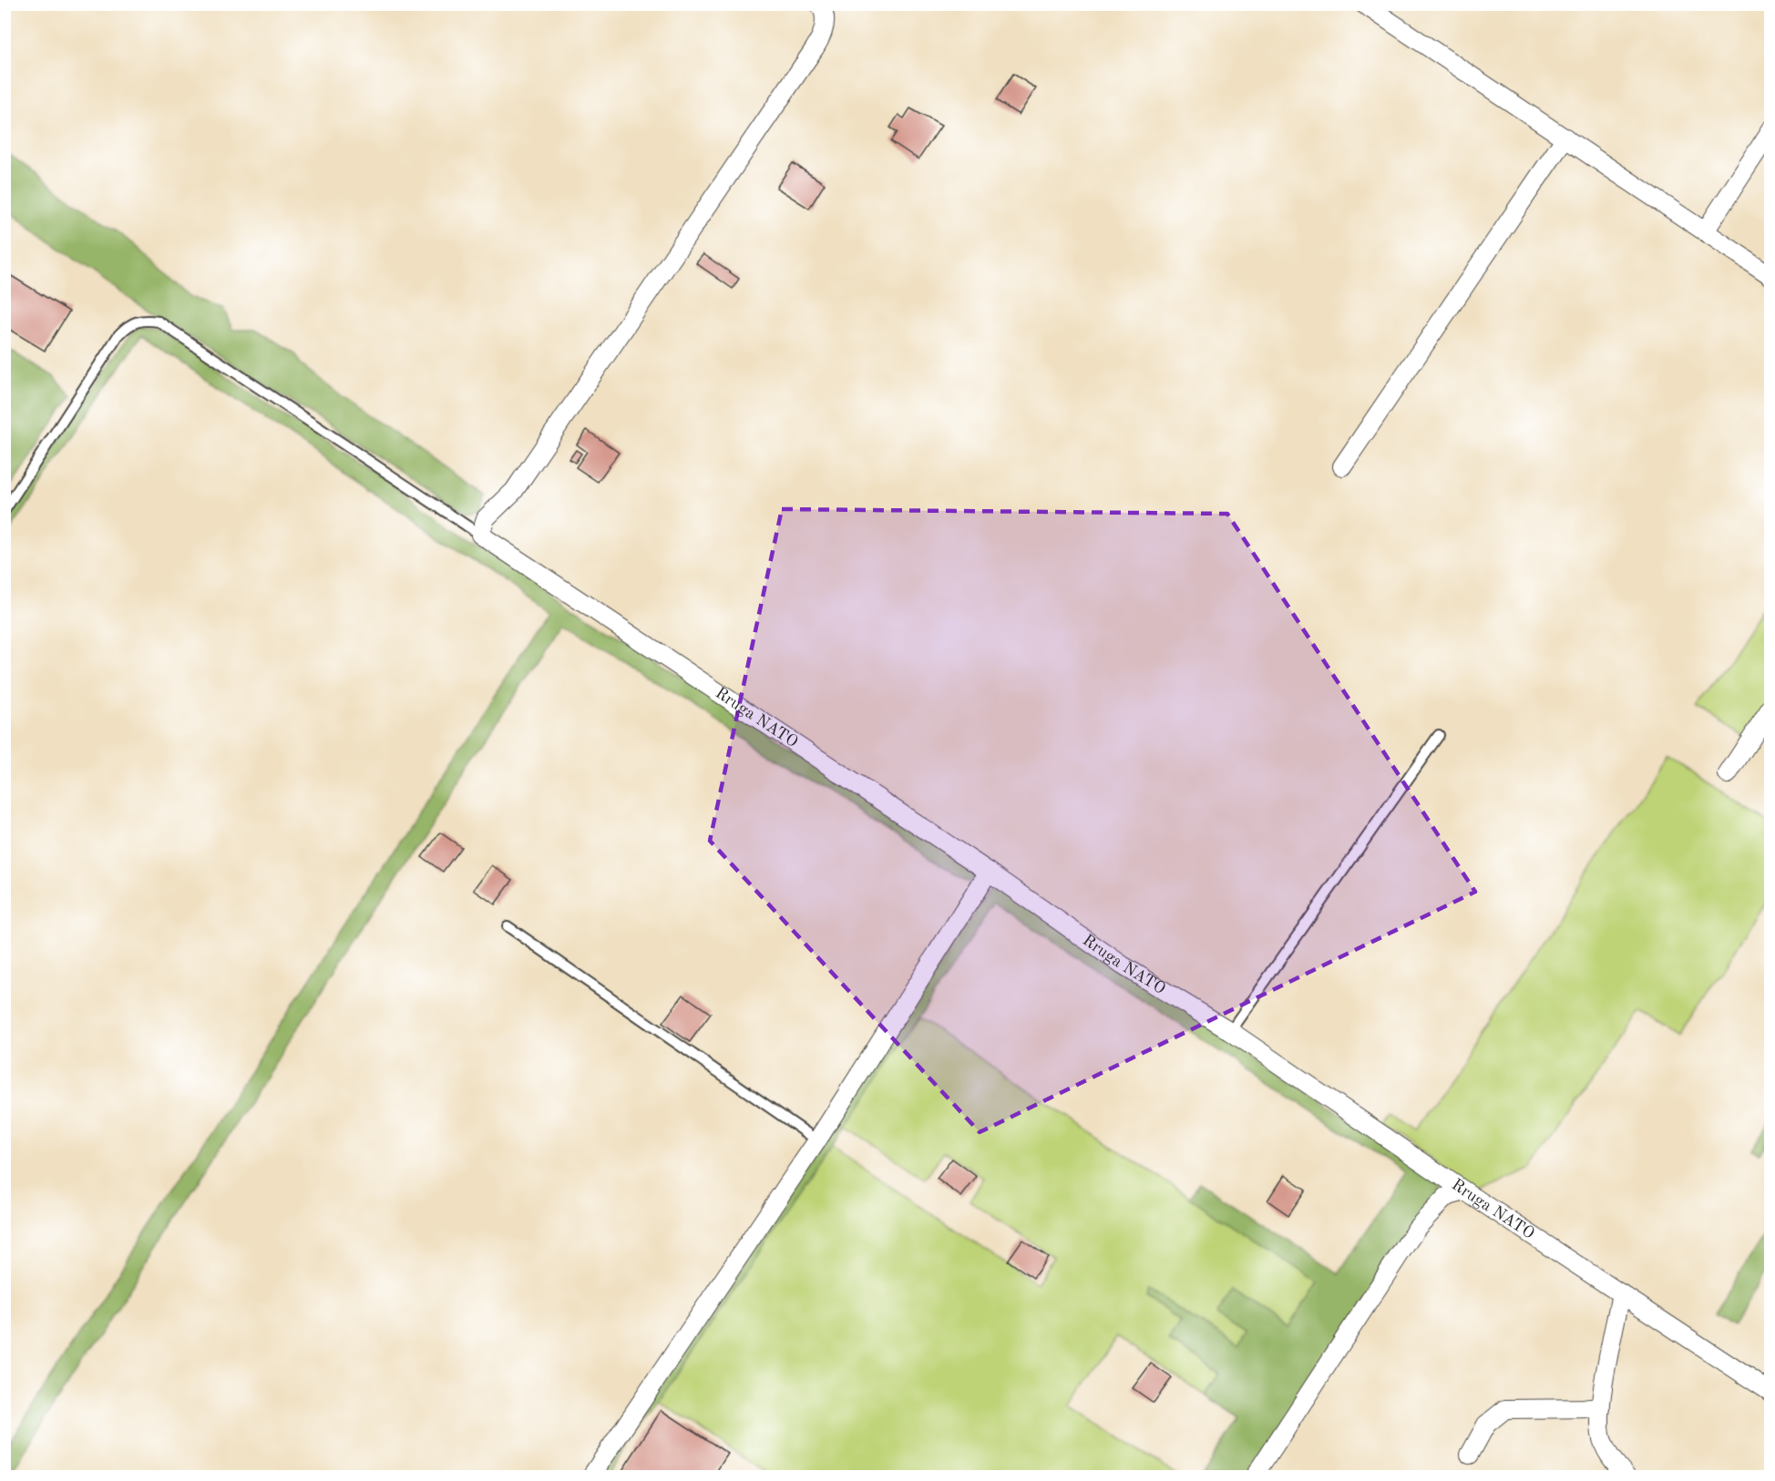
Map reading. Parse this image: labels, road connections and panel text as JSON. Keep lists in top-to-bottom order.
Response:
{
  "streets": {
    "street": ["Rruga NATO"]
  }
}
